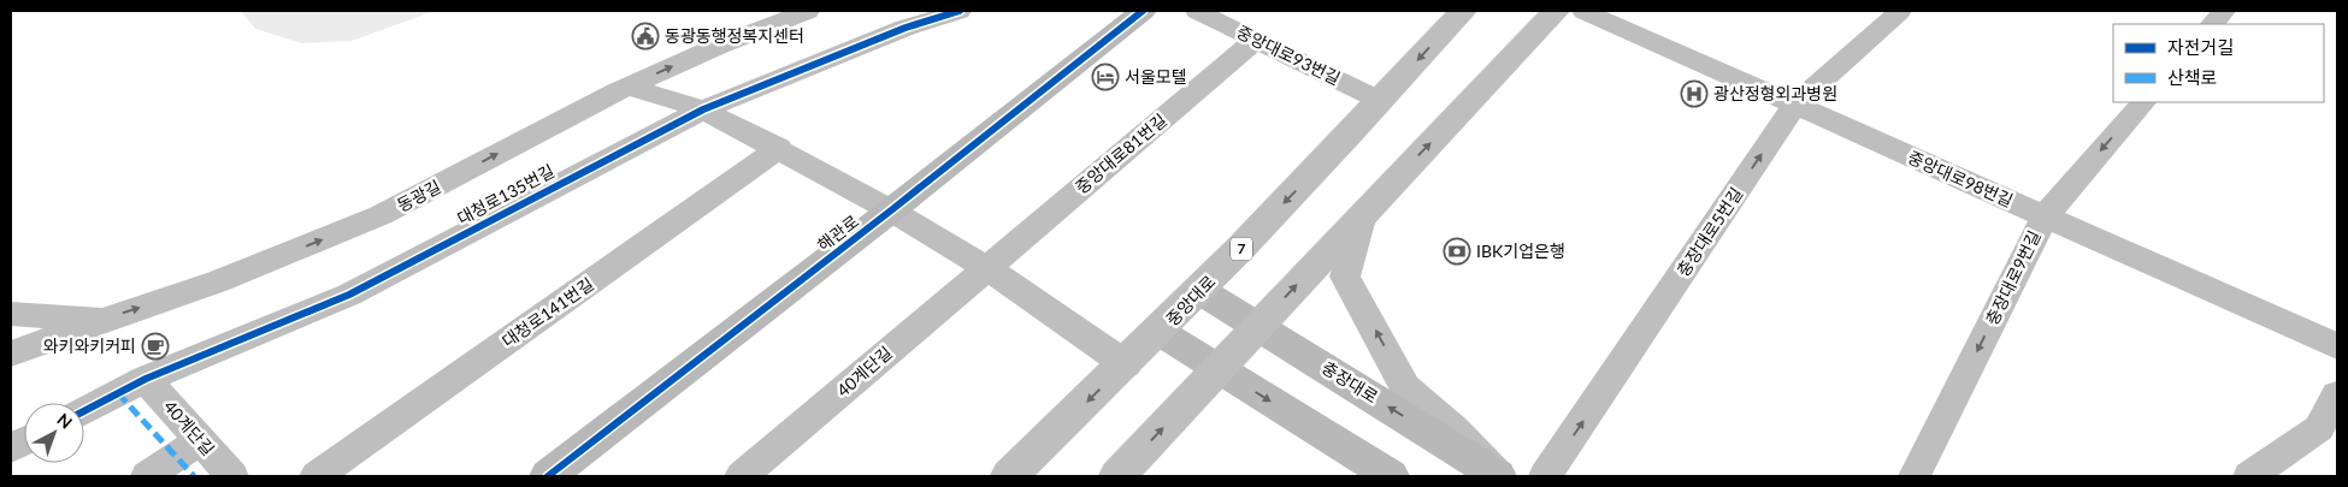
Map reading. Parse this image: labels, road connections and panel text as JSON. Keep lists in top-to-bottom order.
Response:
{
  "streets": {
    "main road": [
      "해관로",
      "7",
      "중앙대로",
      "충장대로"
    ],
    "street": [
      "중앙대로93번길",
      "중앙대로81번길",
      "중앙대로98번길",
      "대청로135번길",
      "동광길",
      "충장대로5번길",
      "충장대로9번길",
      "대청로141번길",
      "40계단길"
    ]
  },
  "crossings": [
    ["중앙대로93번길", "중앙대로81번길"],
    ["중앙대로93번길", "중앙대로"],
    ["중앙대로81번길", "40계단길"],
    ["중앙대로98번길", "충장대로5번길"],
    ["중앙대로98번길", "충장대로9번길"],
    ["대청로135번길", "40계단길"],
    ["중앙대로", "충장대로"]
  ],
  "one_way": ["동광길", "충장대로5번길", "충장대로9번길"],
  "places": {
    "public building": ["동광동행정복지센터"],
    "hotel": ["서울모텔"],
    "hospital": ["광산정형외과병원"],
    "bank": ["IBK기업은행"],
    "cafe": ["와키와키커피"]
  },
  "legend": ["자전거길", "산책로"],
  "north": "top right"
}
